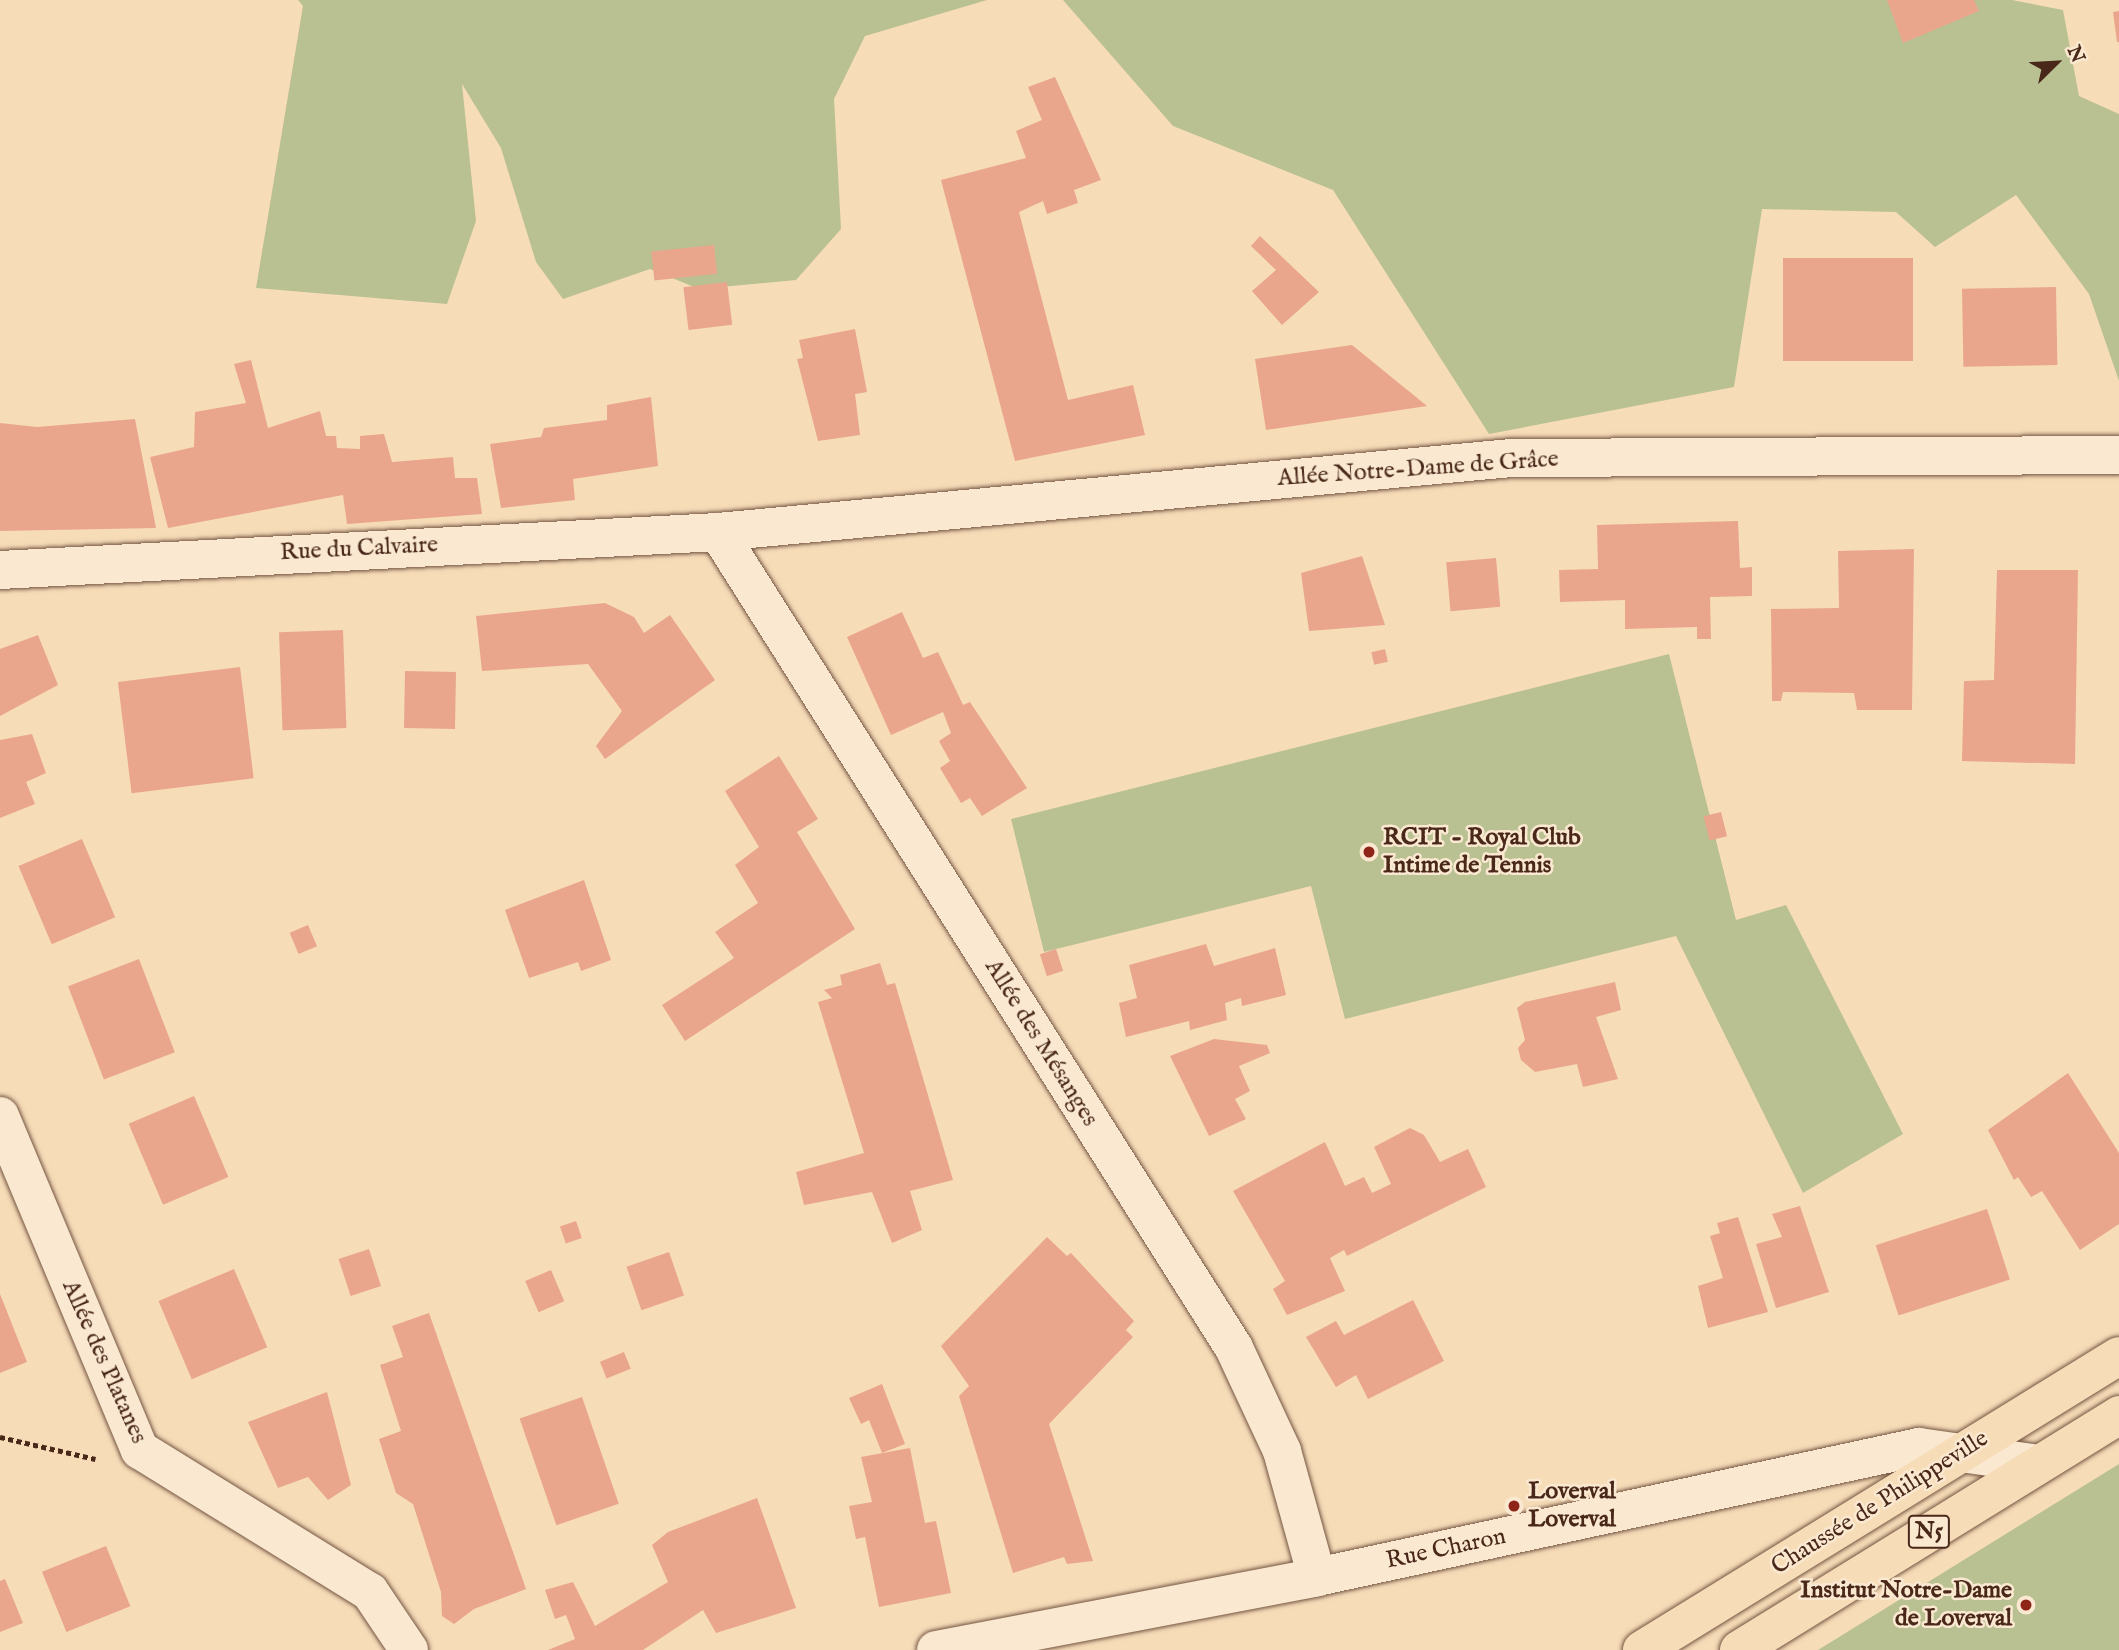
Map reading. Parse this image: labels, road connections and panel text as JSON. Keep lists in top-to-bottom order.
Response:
{
  "streets": {
    "main road": ["Chaussée de Philippeville", "N5"],
    "street": [
      "Allée Notre-Dame de Grâce",
      "Rue du Calvaire",
      "Allée des Mésanges",
      "Allée des Platanes",
      "Rue Charon"
    ]
  },
  "crossings": [
    ["Allée Notre-Dame de Grâce", "Rue du Calvaire"],
    ["Allée Notre-Dame de Grâce", "Allée des Mésanges"],
    ["Rue du Calvaire", "Allée des Mésanges"],
    ["Allée des Mésanges", "Rue Charon"],
    ["Chaussée de Philippeville", "Rue Charon"]
  ],
  "places": ["RCIT - Royal Club Intime de Tennis", "Loverval Loverval", "Institut Notre-Dame de Loverval"],
  "north": "top right"
}
